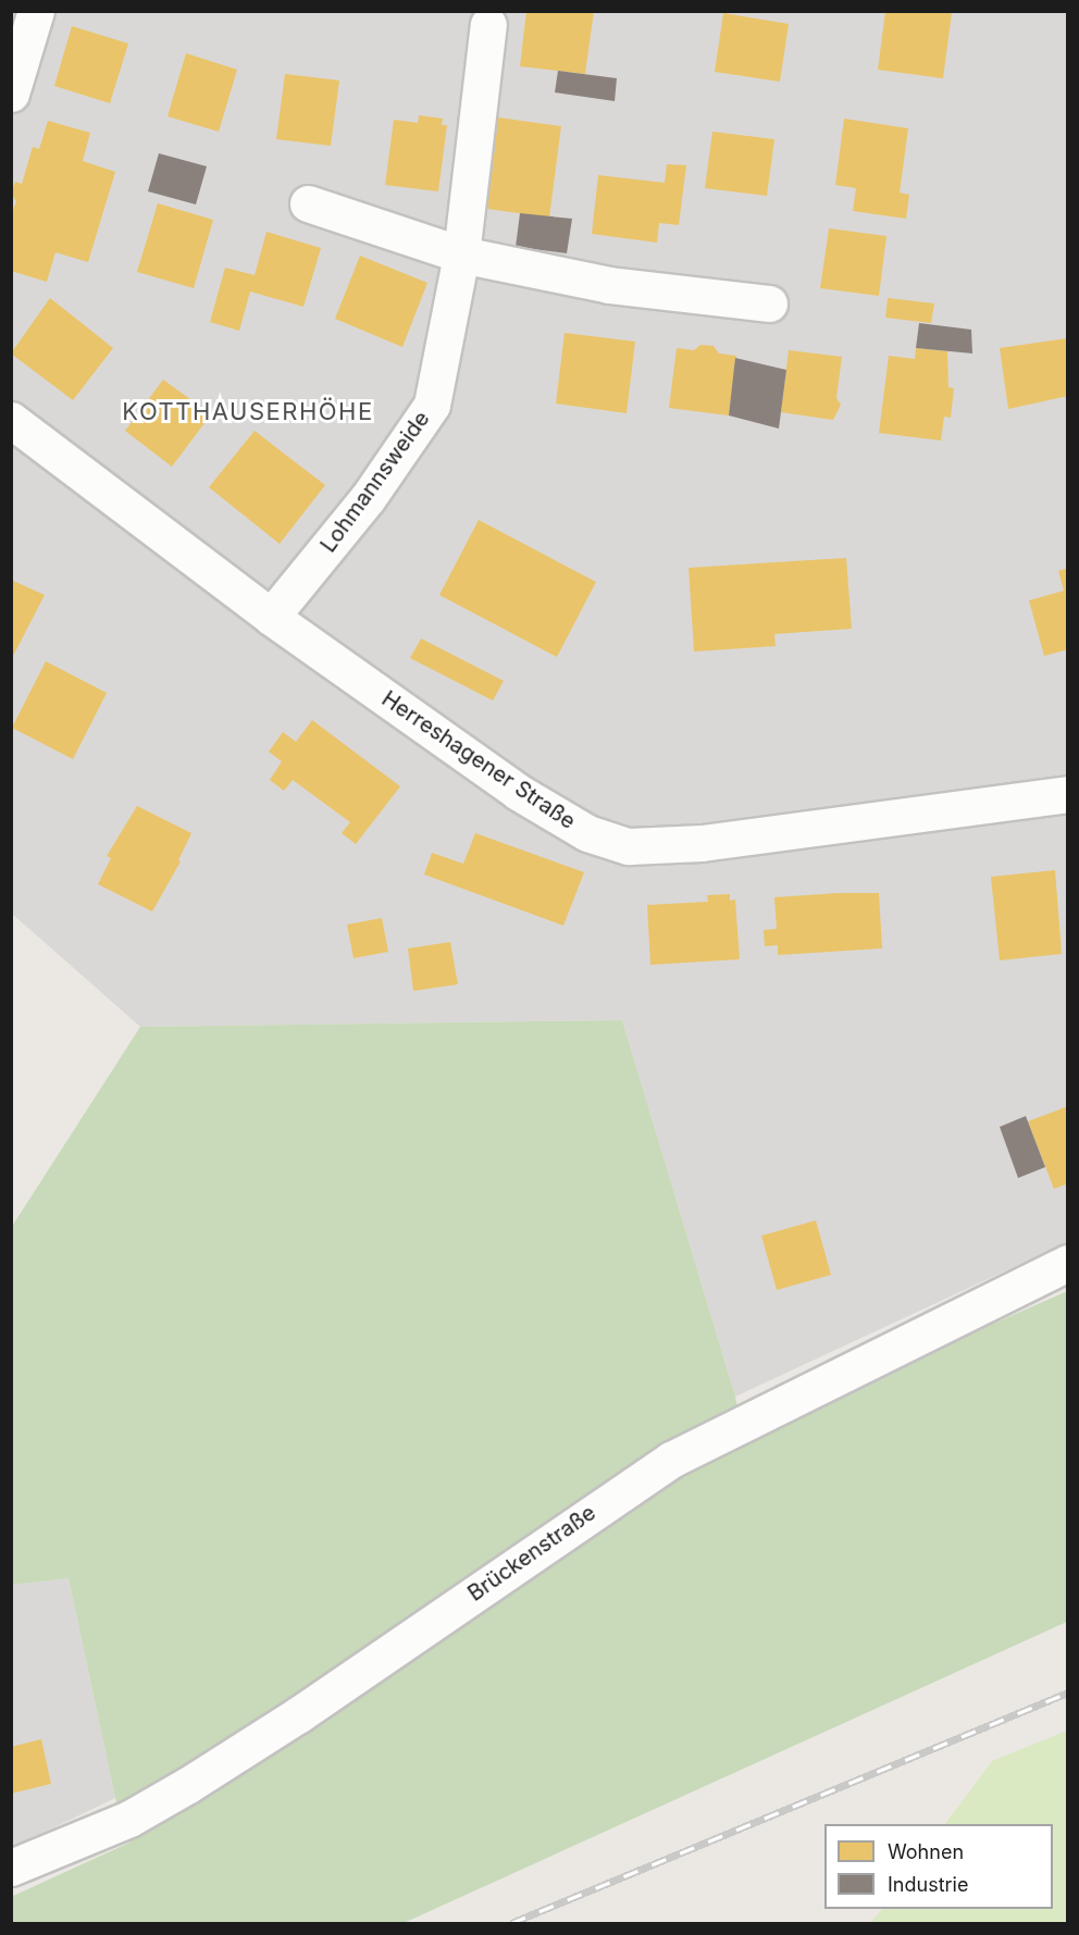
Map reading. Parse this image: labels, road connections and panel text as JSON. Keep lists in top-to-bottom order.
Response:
{
  "streets": {
    "street": ["Lohmannsweide", "Herreshagener Straße", "Brückenstraße"]
  },
  "crossings": [
    ["Lohmannsweide", "Herreshagener Straße"]
  ],
  "districts": ["KOTTHAUSERHÖHE"],
  "legend": ["Wohnen", "Industrie"]
}
